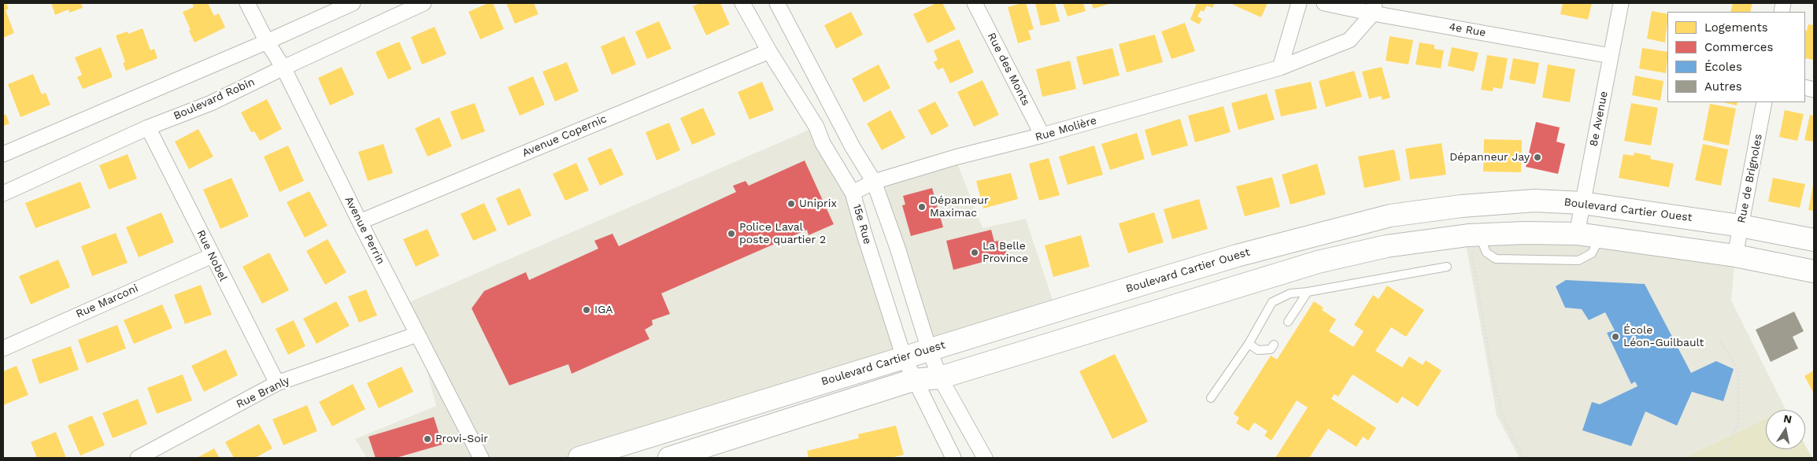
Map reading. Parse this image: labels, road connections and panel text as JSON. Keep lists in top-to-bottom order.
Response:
{
  "streets": {
    "street": [
      "4e Rue",
      "Rue des Monts",
      "Boulevard Robin",
      "8e Avenue",
      "Rue Molière",
      "Avenue Copernic",
      "Rue de Brignoles",
      "Boulevard Cartier Ouest",
      "15e Rue",
      "Avenue Perrin",
      "Rue Nobel",
      "Rue Marconi",
      "Rue Branly"
    ]
  },
  "crossings": [
    ["4e Rue", "8e Avenue"],
    ["4e Rue", "Rue Molière"],
    ["Rue des Monts", "Rue Molière"],
    ["Boulevard Robin", "Avenue Perrin"],
    ["Boulevard Robin", "Rue Nobel"],
    ["8e Avenue", "Boulevard Cartier Ouest"],
    ["Rue Molière", "15e Rue"],
    ["Avenue Copernic", "15e Rue"],
    ["Avenue Copernic", "Avenue Perrin"],
    ["Rue de Brignoles", "Boulevard Cartier Ouest"],
    ["Boulevard Cartier Ouest", "15e Rue"],
    ["Avenue Perrin", "Rue Branly"],
    ["Rue Nobel", "Rue Marconi"],
    ["Rue Nobel", "Rue Branly"]
  ],
  "places": [
    "Dépanneur Jay",
    "Uniprix",
    "Dépanneur Maximac",
    "Police Laval poste quartier 2",
    "La Belle Province",
    "IGA",
    "École Léon-Guilbault",
    "Provi-Soir"
  ],
  "legend": [
    "Logements",
    "Commerces",
    "Écoles",
    "Autres"
  ],
  "north": "top"
}
